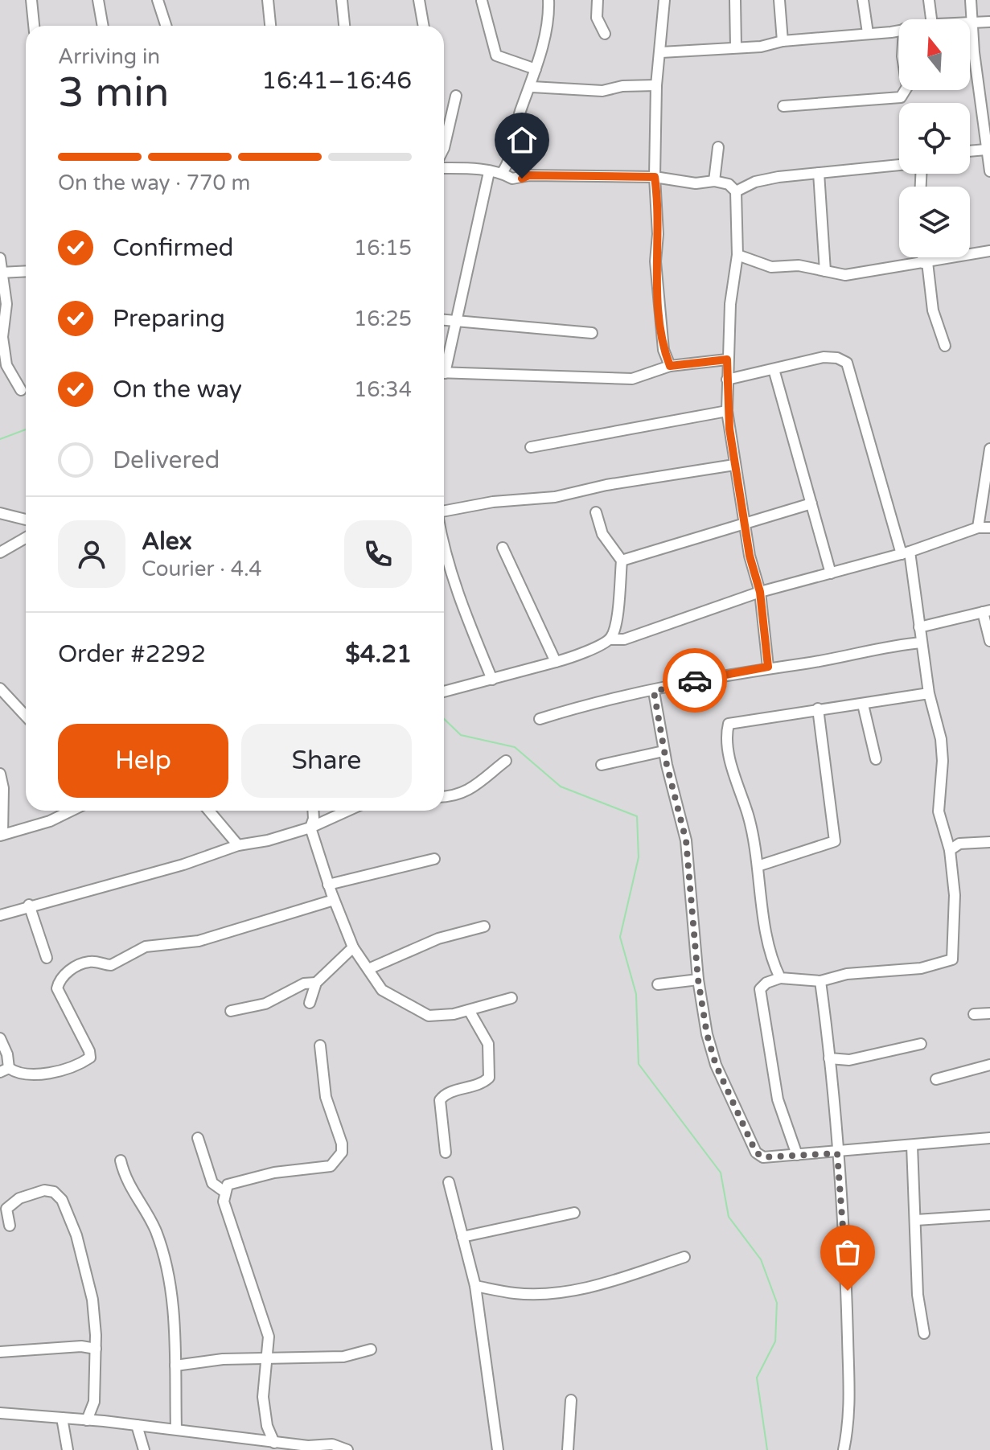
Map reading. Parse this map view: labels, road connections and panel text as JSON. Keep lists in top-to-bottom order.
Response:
{
  "north": "top",
  "page": {
    "heading": ["3 min", "Arriving in", "16:41–16:46"],
    "panel": [
      "Alex",
      "Courier · 4.4",
      "Order #2292",
      "$4.21"
    ],
    "bar": "On the way · 770 m",
    "list": [
      ["Confirmed", "16:15"],
      ["Preparing", "16:25"],
      ["On the way", "16:34"],
      "Delivered"
    ],
    "buttons": ["Help", "Share"]
  }
}
